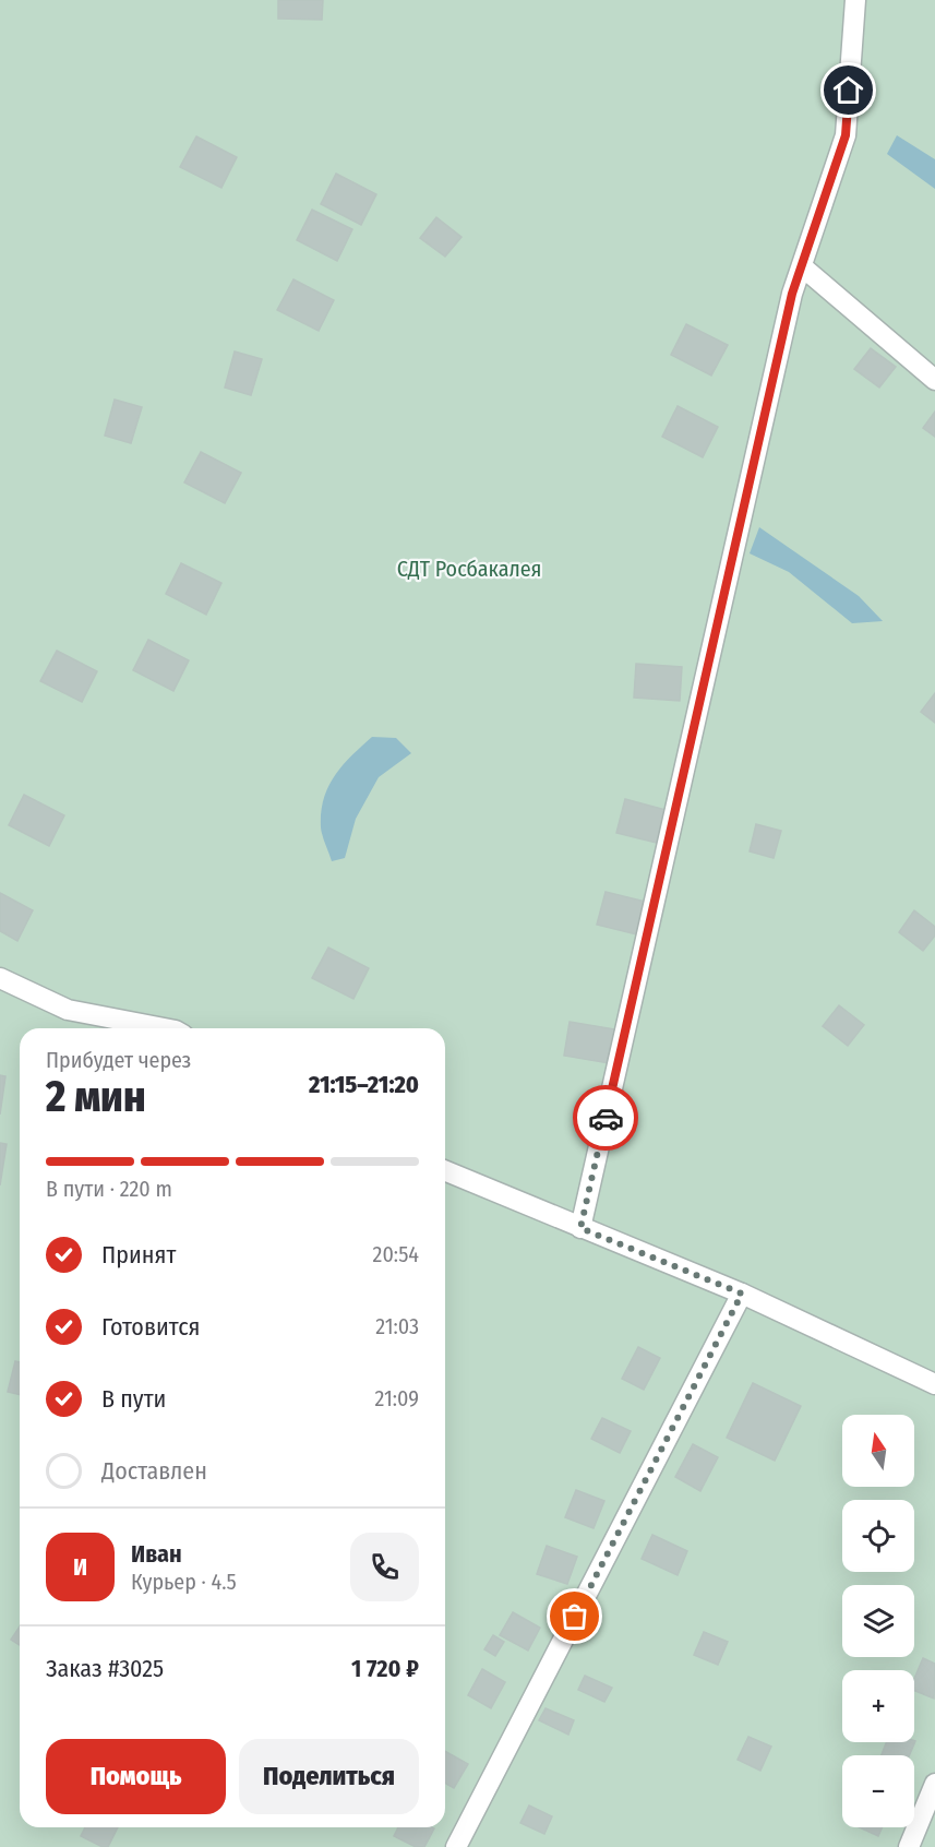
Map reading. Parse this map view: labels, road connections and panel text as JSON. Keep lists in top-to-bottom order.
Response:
{
  "parks": ["СДТ Росбакалея"],
  "north": "top",
  "page": {
    "heading": ["2 мин", "Прибудет через", "21:15–21:20"],
    "panel": [
      "Иван",
      "Курьер · 4.5",
      "Заказ #3025",
      "1 720 ₽"
    ],
    "bar": "В пути · 220 m",
    "list": [
      ["Принят", "20:54"],
      ["Готовится", "21:03"],
      ["В пути", "21:09"],
      "Доставлен"
    ],
    "map_buttons": ["+", "−"],
    "round": "И",
    "buttons": ["Помощь", "Поделиться"]
  }
}
